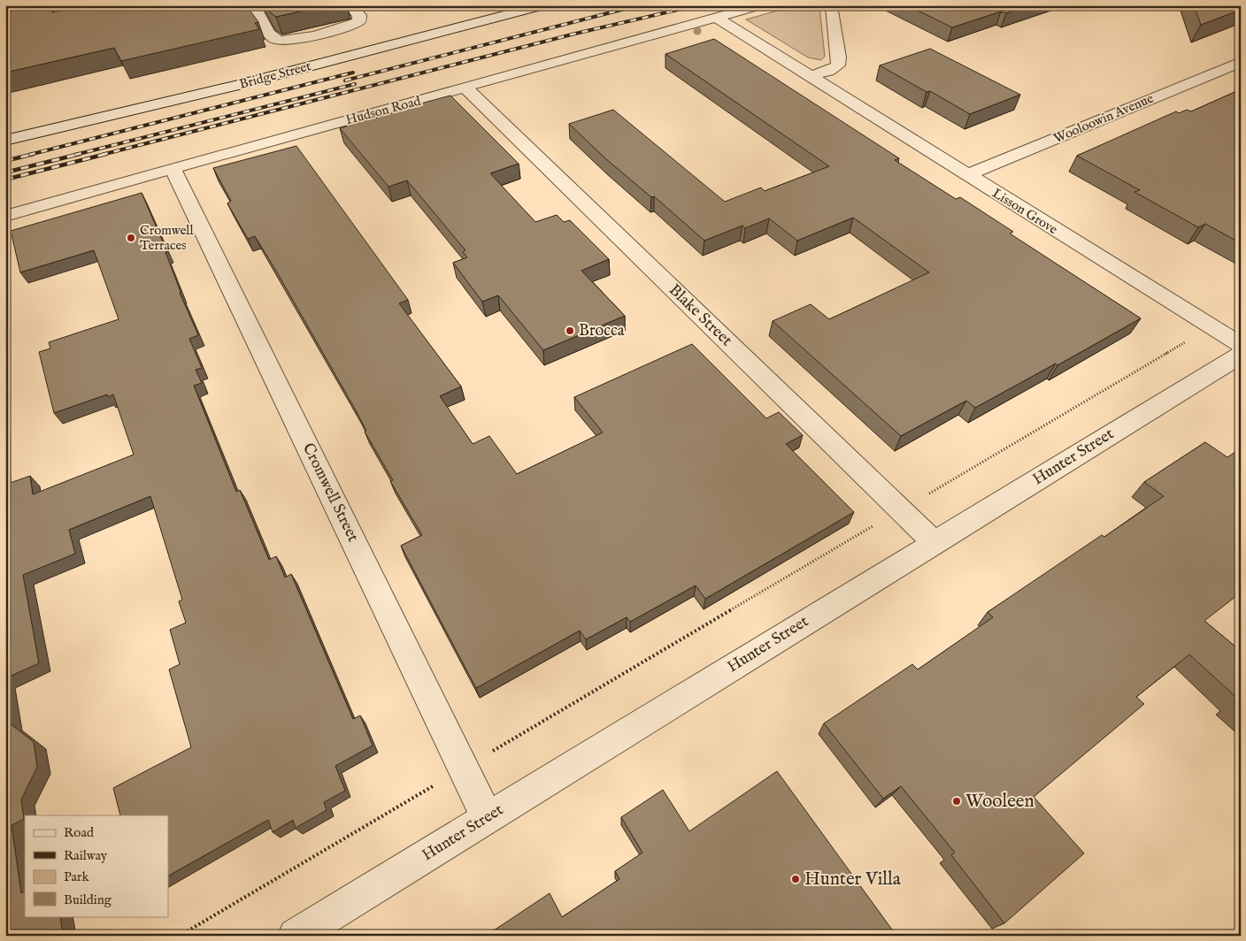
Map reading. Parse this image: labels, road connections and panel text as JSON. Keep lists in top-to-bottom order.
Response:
{
  "streets": {
    "street": [
      "Bridge Street",
      "Hudson Road",
      "Wooloowin Avenue",
      "Lisson Grove",
      "Blake Street",
      "Hunter Street",
      "Cromwell Street"
    ]
  },
  "crossings": [
    ["Hudson Road", "Lisson Grove"],
    ["Hudson Road", "Blake Street"],
    ["Hudson Road", "Cromwell Street"],
    ["Wooloowin Avenue", "Lisson Grove"],
    ["Blake Street", "Hunter Street"],
    ["Hunter Street", "Cromwell Street"]
  ],
  "places": [
    "Cromwell Terraces",
    "Brocca",
    "Wooleen",
    "Hunter Villa"
  ],
  "legend": [
    "Road",
    "Railway",
    "Park",
    "Building"
  ]
}
